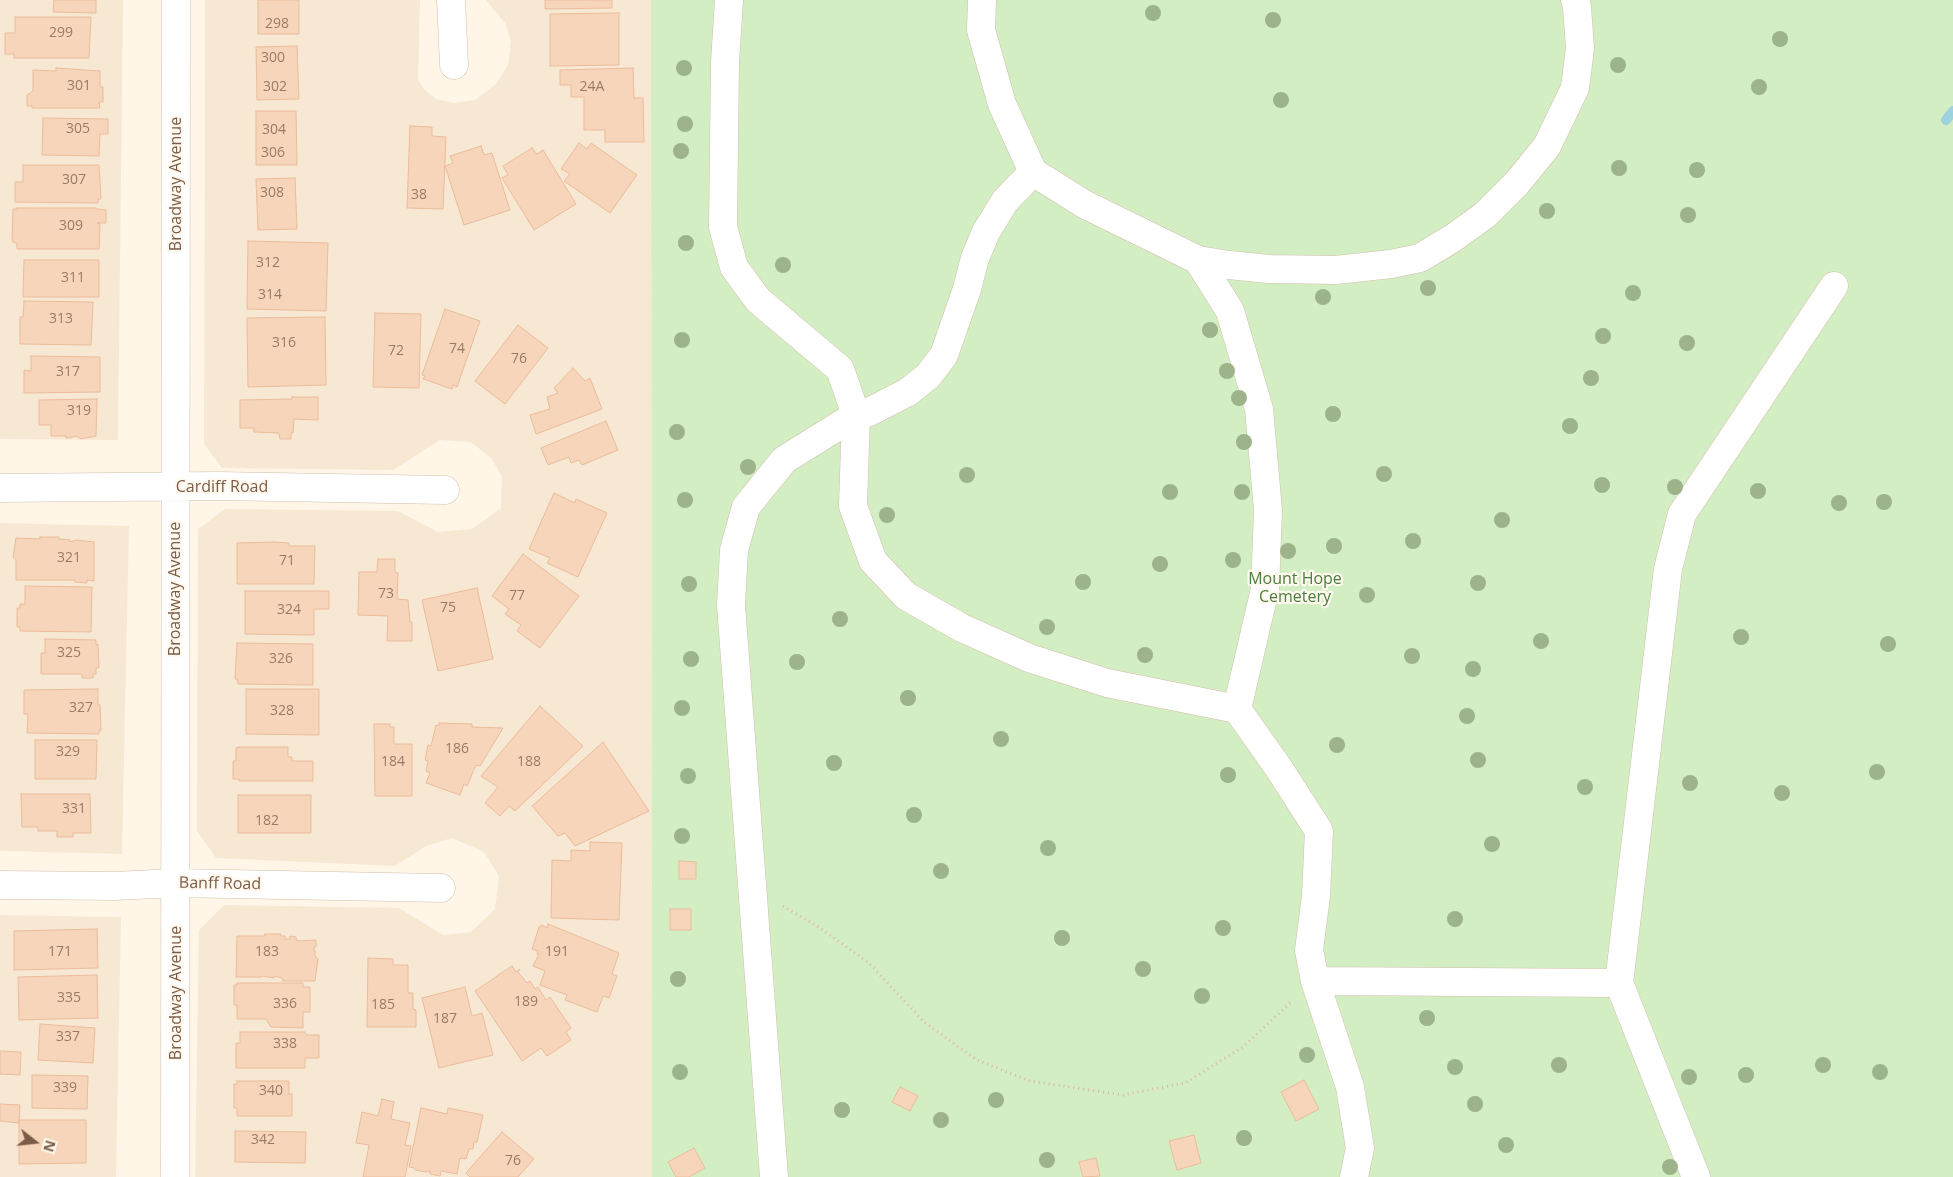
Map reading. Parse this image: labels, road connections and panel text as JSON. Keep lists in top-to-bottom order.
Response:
{
  "streets": {
    "street": ["Broadway Avenue", "Cardiff Road", "Banff Road"]
  },
  "crossings": [
    ["Broadway Avenue", "Cardiff Road"],
    ["Broadway Avenue", "Banff Road"]
  ],
  "parks": ["Mount Hope Cemetery"],
  "house_numbers": [
    "298",
    "299",
    "300",
    "301",
    "302",
    "24A",
    "305",
    "304",
    "306",
    "307",
    "308",
    "38",
    "309",
    "312",
    "311",
    "314",
    "313",
    "316",
    "74",
    "72",
    "76",
    "317",
    "319",
    "321",
    "71",
    "73",
    "77",
    "75",
    "324",
    "325",
    "326",
    "327",
    "328",
    "186",
    "329",
    "184",
    "188",
    "331",
    "182",
    "171",
    "183",
    "191",
    "335",
    "189",
    "336",
    "185",
    "187",
    "337",
    "338",
    "339",
    "340",
    "342",
    "76"
  ],
  "north": "right"
}
